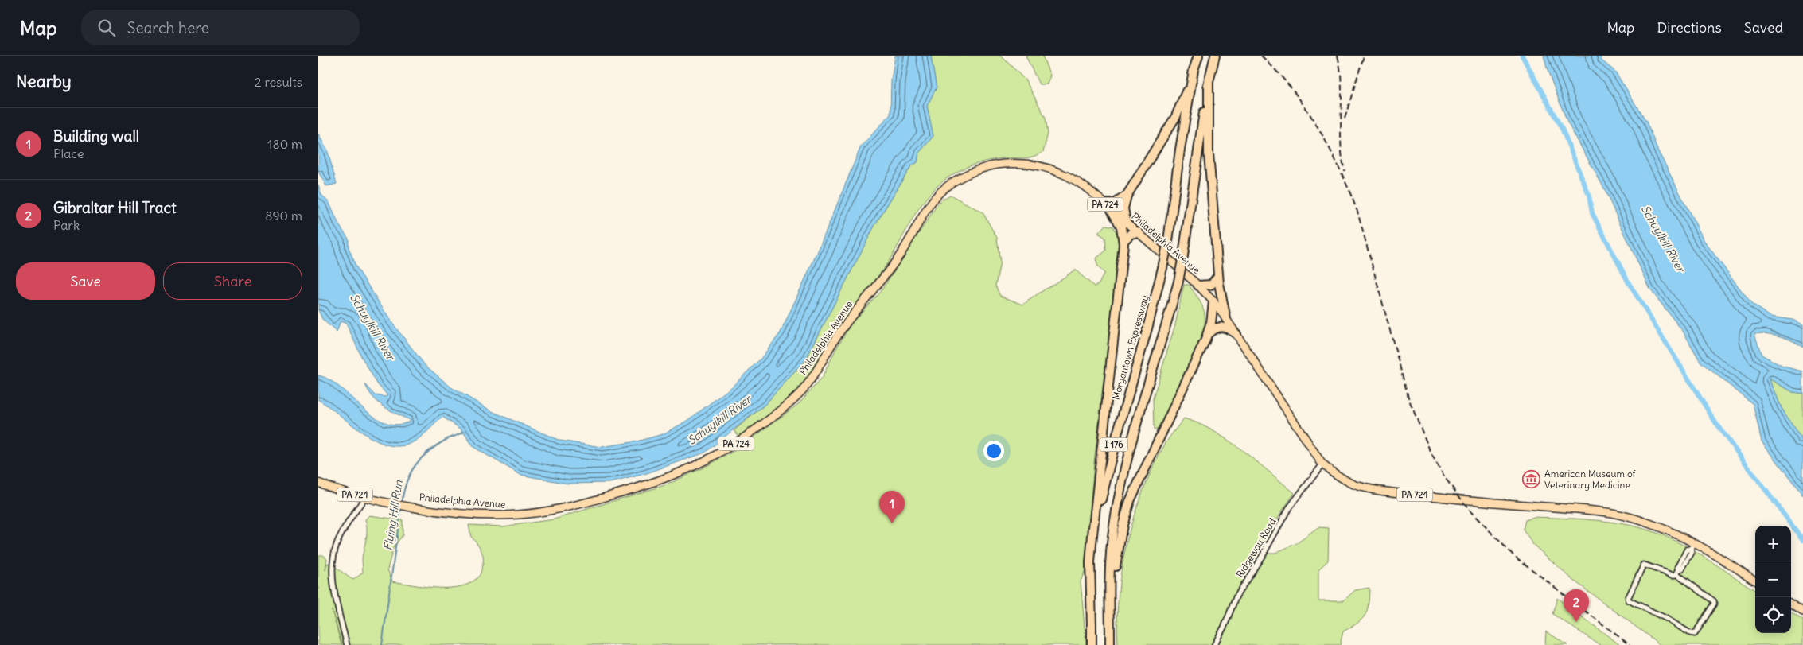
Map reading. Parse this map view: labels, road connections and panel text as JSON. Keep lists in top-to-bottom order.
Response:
{
  "streets": {
    "highway": ["Morgantown Expressway", "I 176"],
    "main road": ["PA 724", "Philadelphia Avenue"],
    "street": ["Ridgeway Road"]
  },
  "crossings": [
    ["Philadelphia Avenue", "Ridgeway Road"]
  ],
  "water": ["Schuylkill River", "Flying Hill Run"],
  "places": {
    "museum": ["American Museum of Veterinary Medicine"]
  },
  "page": {
    "header": "Map",
    "search": "Search here",
    "nav": ["Map", "Directions", "Saved"],
    "heading": ["Nearby", "2 results"],
    "list": [
      {
        "mark": "1",
        "name": "Building wall",
        "note": "Place",
        "value": "180 m"
      },
      {
        "mark": "2",
        "name": "Gibraltar Hill Tract",
        "note": "Park",
        "value": "890 m"
      }
    ],
    "buttons": ["Save", "Share"],
    "pins": ["1", "2"],
    "map_buttons": ["+", "−"]
  }
}
